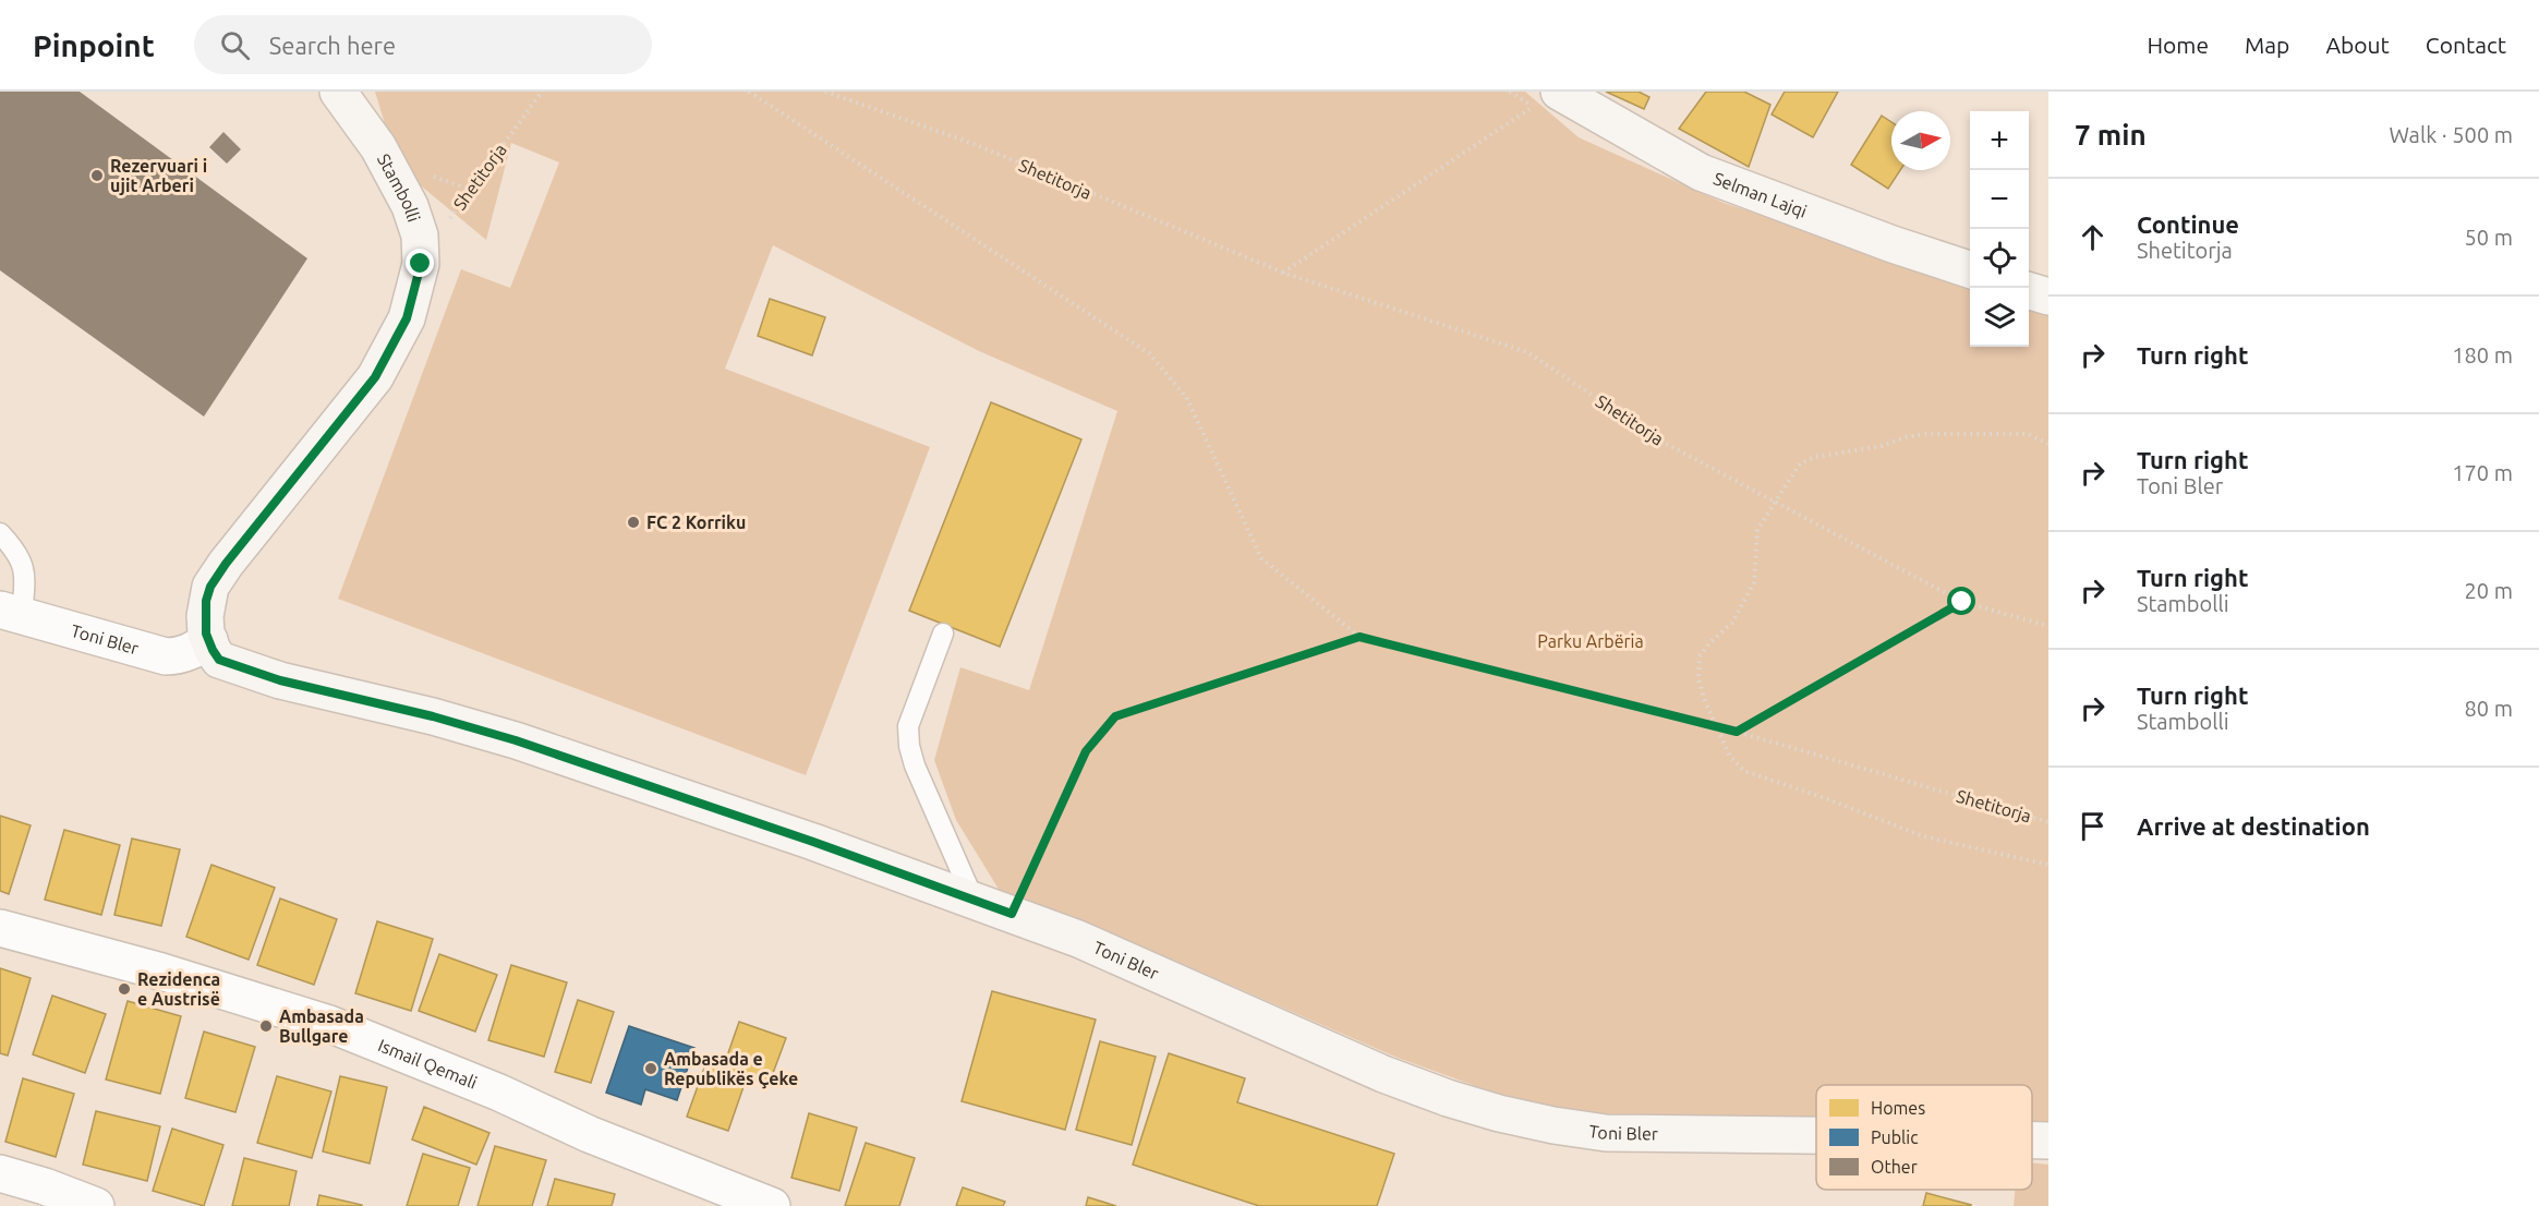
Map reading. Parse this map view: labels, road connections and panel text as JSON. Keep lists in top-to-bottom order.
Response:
{
  "streets": {
    "street": [
      "Stambolli",
      "Selman Lajqi",
      "Toni Bler",
      "Ismail Qemali"
    ],
    "path": ["Shetitorja"]
  },
  "crossings": [
    ["Stambolli", "Toni Bler"]
  ],
  "parks": ["Parku Arbëria"],
  "places": [
    "Rezervuari i ujit Arberi",
    "FC 2 Korriku",
    "Rezidenca e Austrisë",
    "Ambasada Bullgare",
    "Ambasada e Republikës Çeke"
  ],
  "legend": ["Homes", "Public", "Other"],
  "north": "right",
  "page": {
    "header": "Pinpoint",
    "search": "Search here",
    "nav": [
      "Home",
      "Map",
      "About",
      "Contact"
    ],
    "heading": ["7 min", "Walk · 500 m"],
    "map_buttons": ["+", "−"],
    "list": [
      ["Continue", "Shetitorja", "50 m"],
      ["Turn right", "180 m"],
      ["Turn right", "Toni Bler", "170 m"],
      ["Turn right", "Stambolli", "20 m"],
      ["Turn right", "Stambolli", "80 m"],
      "Arrive at destination"
    ]
  }
}
